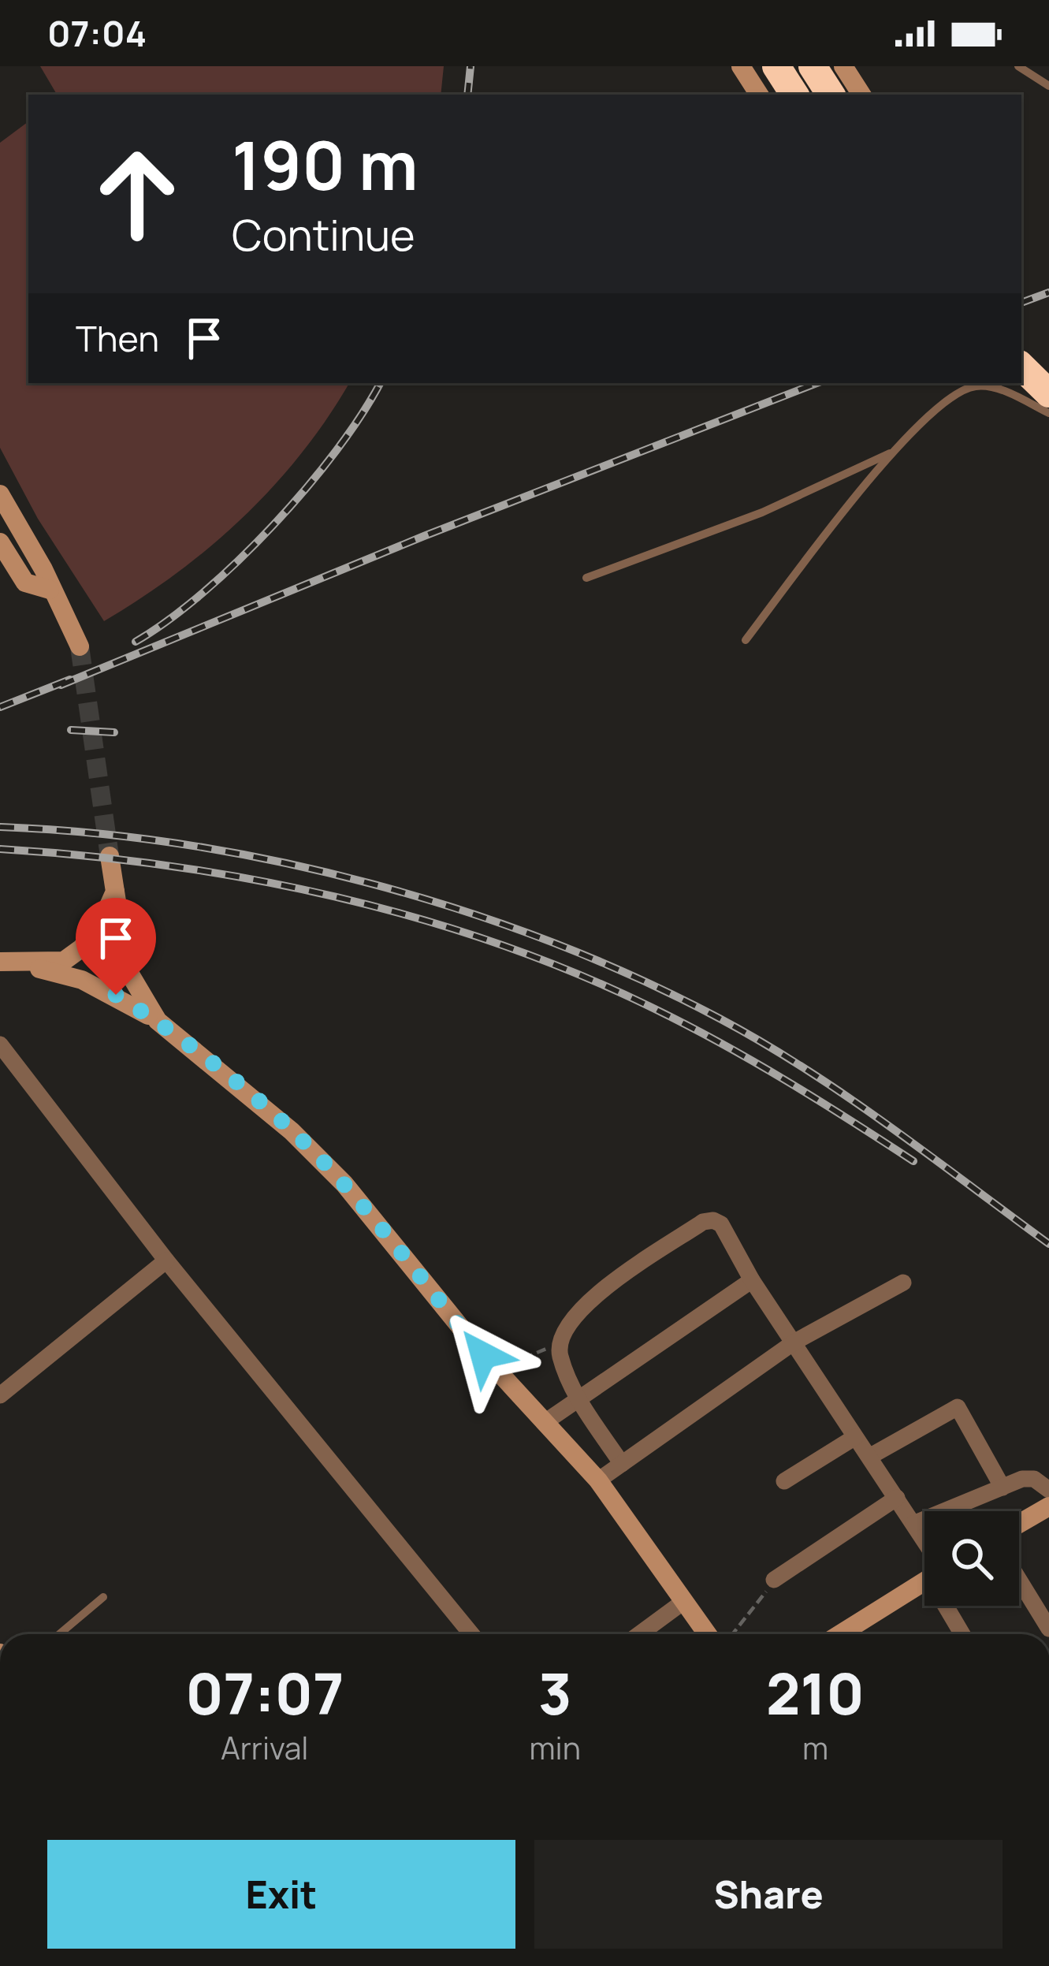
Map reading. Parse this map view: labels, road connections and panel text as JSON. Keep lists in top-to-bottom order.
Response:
{
  "page": {
    "status": "07:04",
    "turn": ["190 m", "Continue"],
    "then": "Then",
    "eta": [
      "07:07",
      "Arrival",
      "3",
      "min",
      "210",
      "m"
    ],
    "buttons": ["Exit", "Share"]
  }
}
